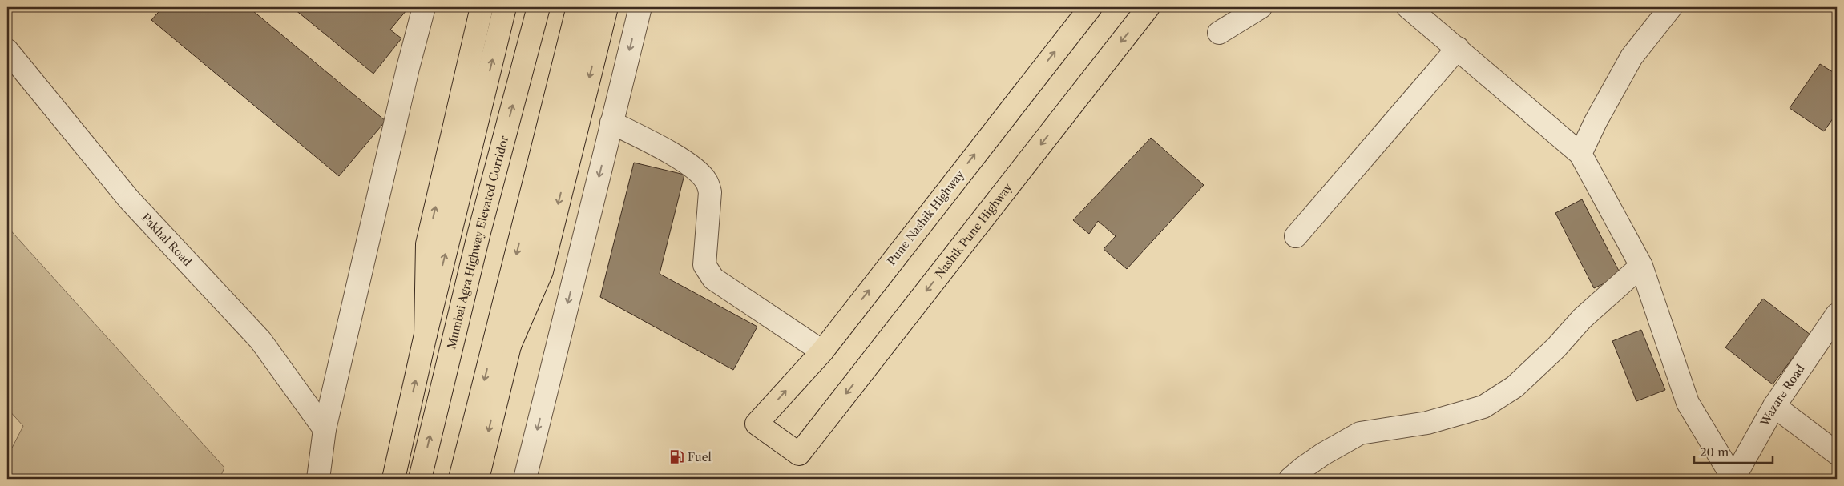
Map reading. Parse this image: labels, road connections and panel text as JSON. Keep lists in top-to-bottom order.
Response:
{
  "streets": {
    "main road": ["Pune Nashik Highway", "Nashik Pune Highway", "Mumbai Agra Highway Elevated Corridor"],
    "street": ["Pakhal Road", "Wazare Road"]
  },
  "crossings": [
    ["Pune Nashik Highway", "Nashik Pune Highway"]
  ],
  "one_way": ["Pune Nashik Highway", "Nashik Pune Highway"],
  "places": {
    "fuel station": ["Fuel"]
  },
  "scale_bar": "20 m"
}
